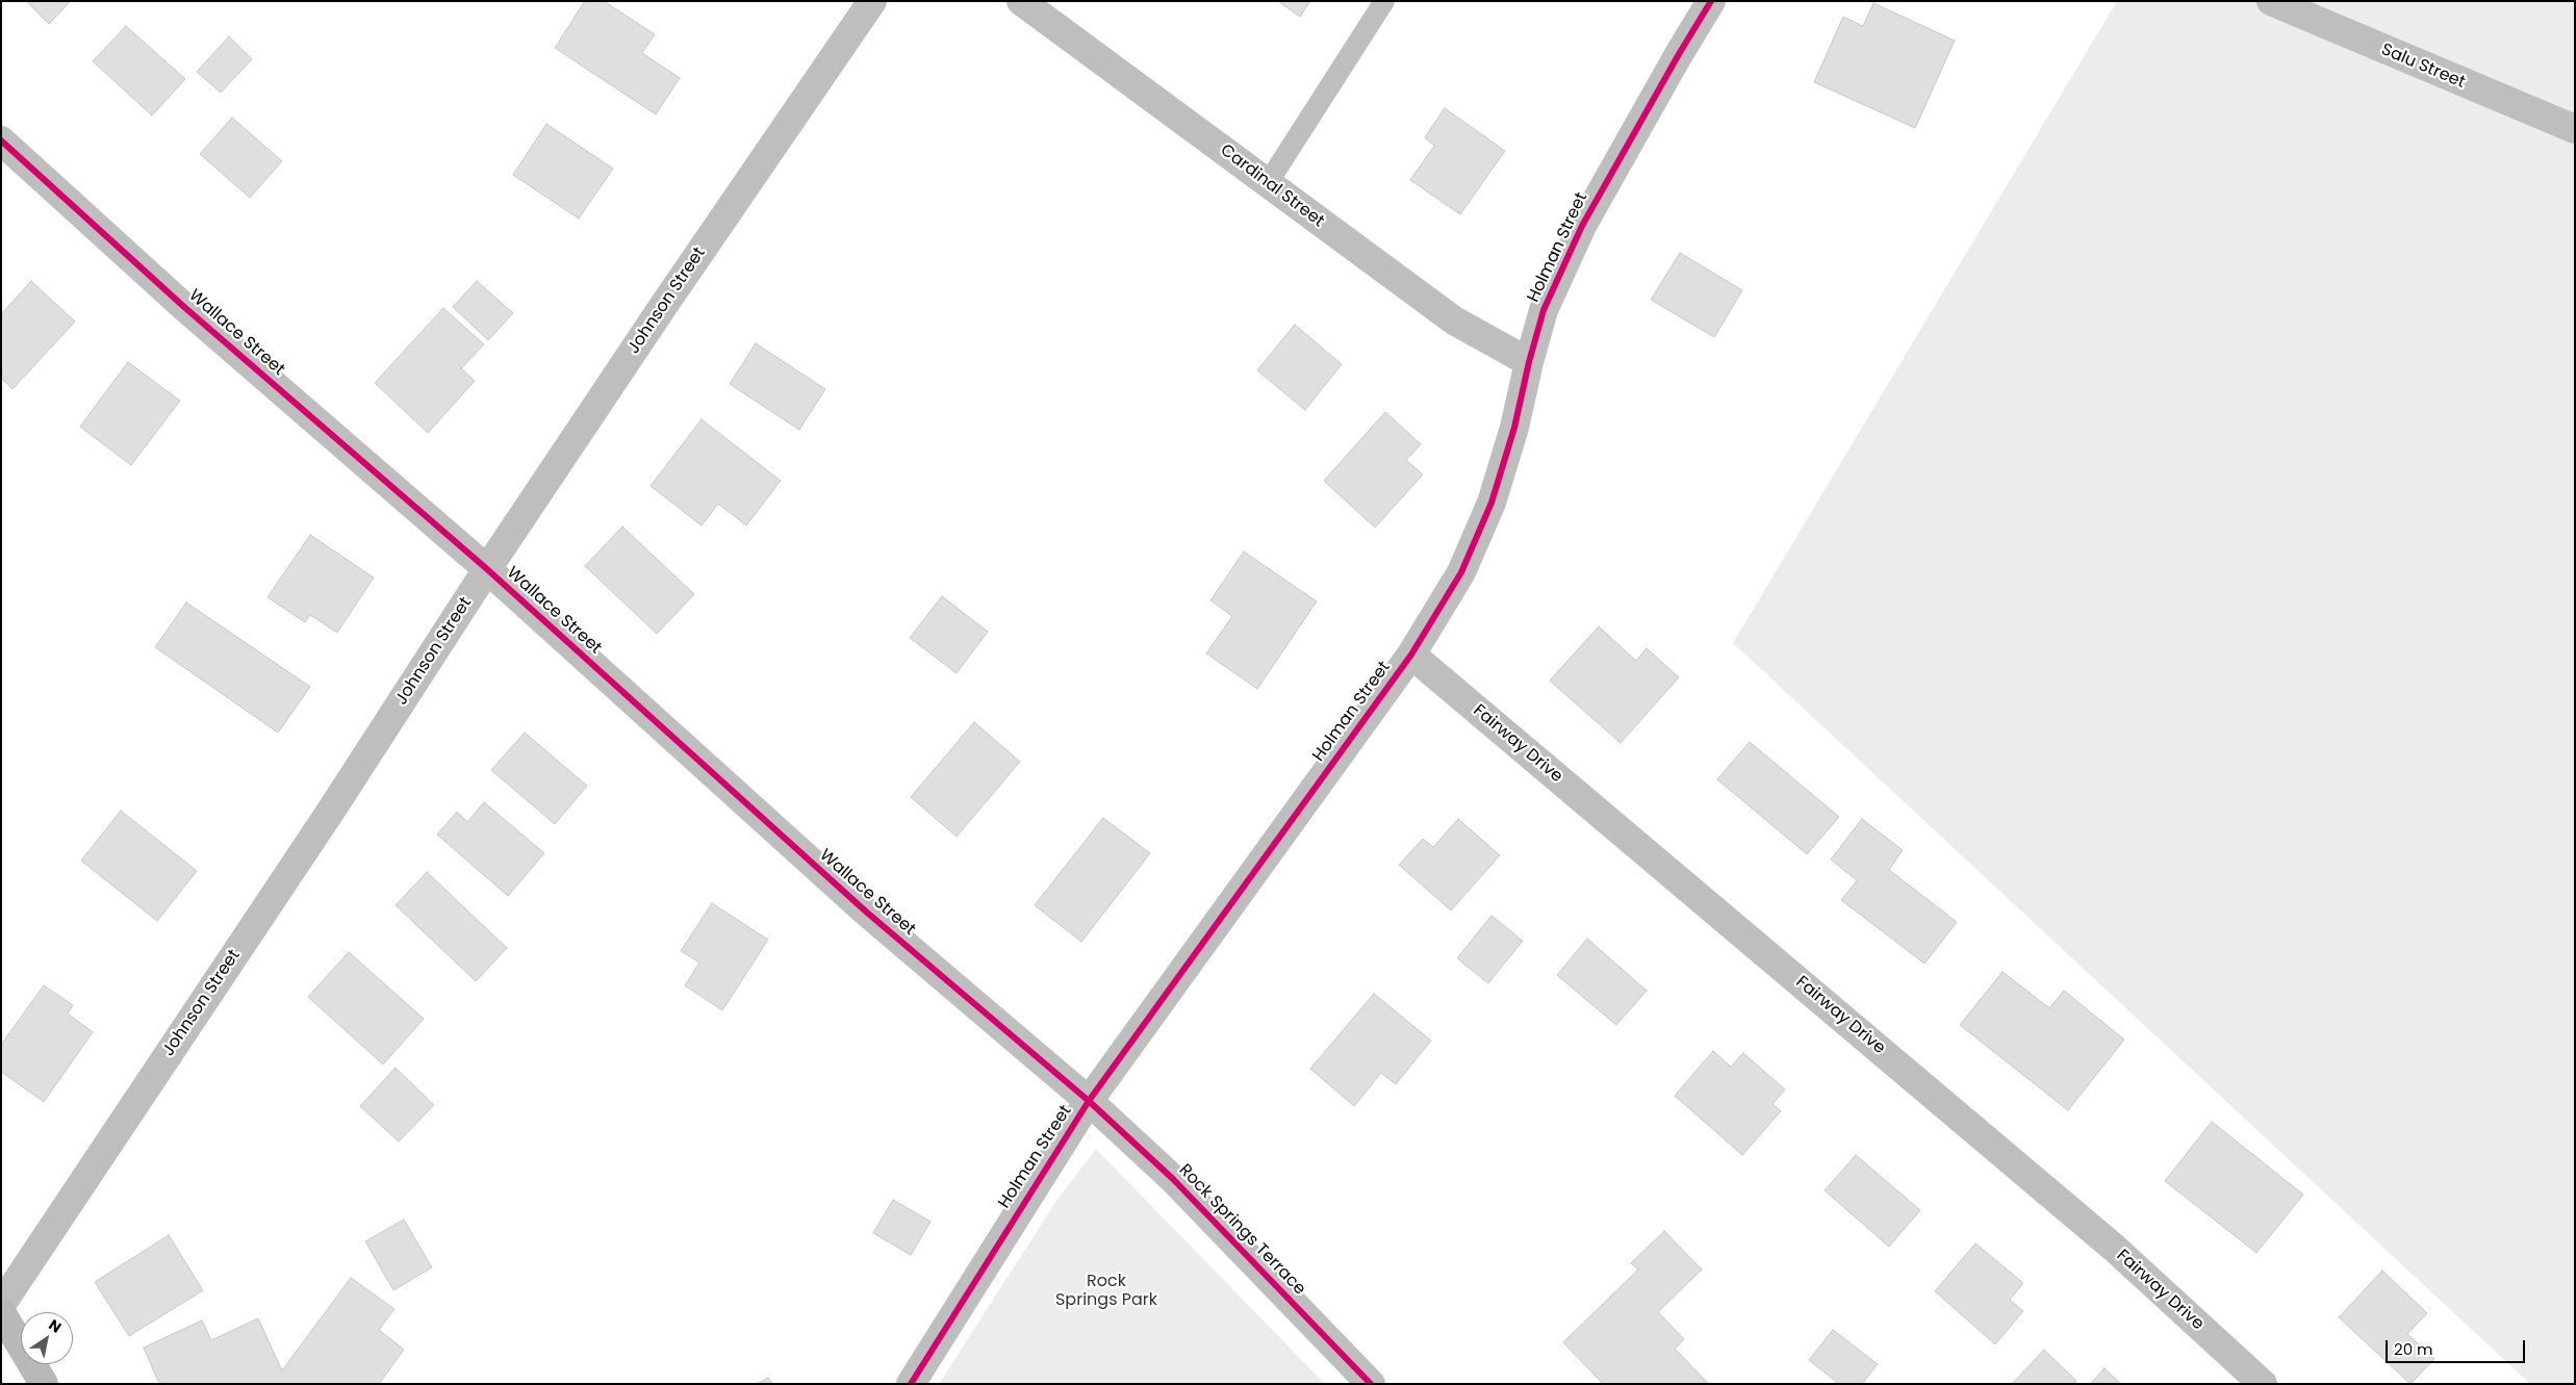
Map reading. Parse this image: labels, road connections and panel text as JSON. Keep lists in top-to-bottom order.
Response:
{
  "streets": {
    "street": [
      "Salu Street",
      "Cardinal Street",
      "Holman Street",
      "Johnson Street",
      "Wallace Street",
      "Fairway Drive",
      "Rock Springs Terrace"
    ]
  },
  "crossings": [
    ["Cardinal Street", "Holman Street"],
    ["Holman Street", "Wallace Street"],
    ["Holman Street", "Fairway Drive"],
    ["Holman Street", "Rock Springs Terrace"],
    ["Johnson Street", "Wallace Street"],
    ["Wallace Street", "Rock Springs Terrace"]
  ],
  "parks": ["Rock Springs Park"],
  "scale_bar": "20 m",
  "north": "top right"
}
